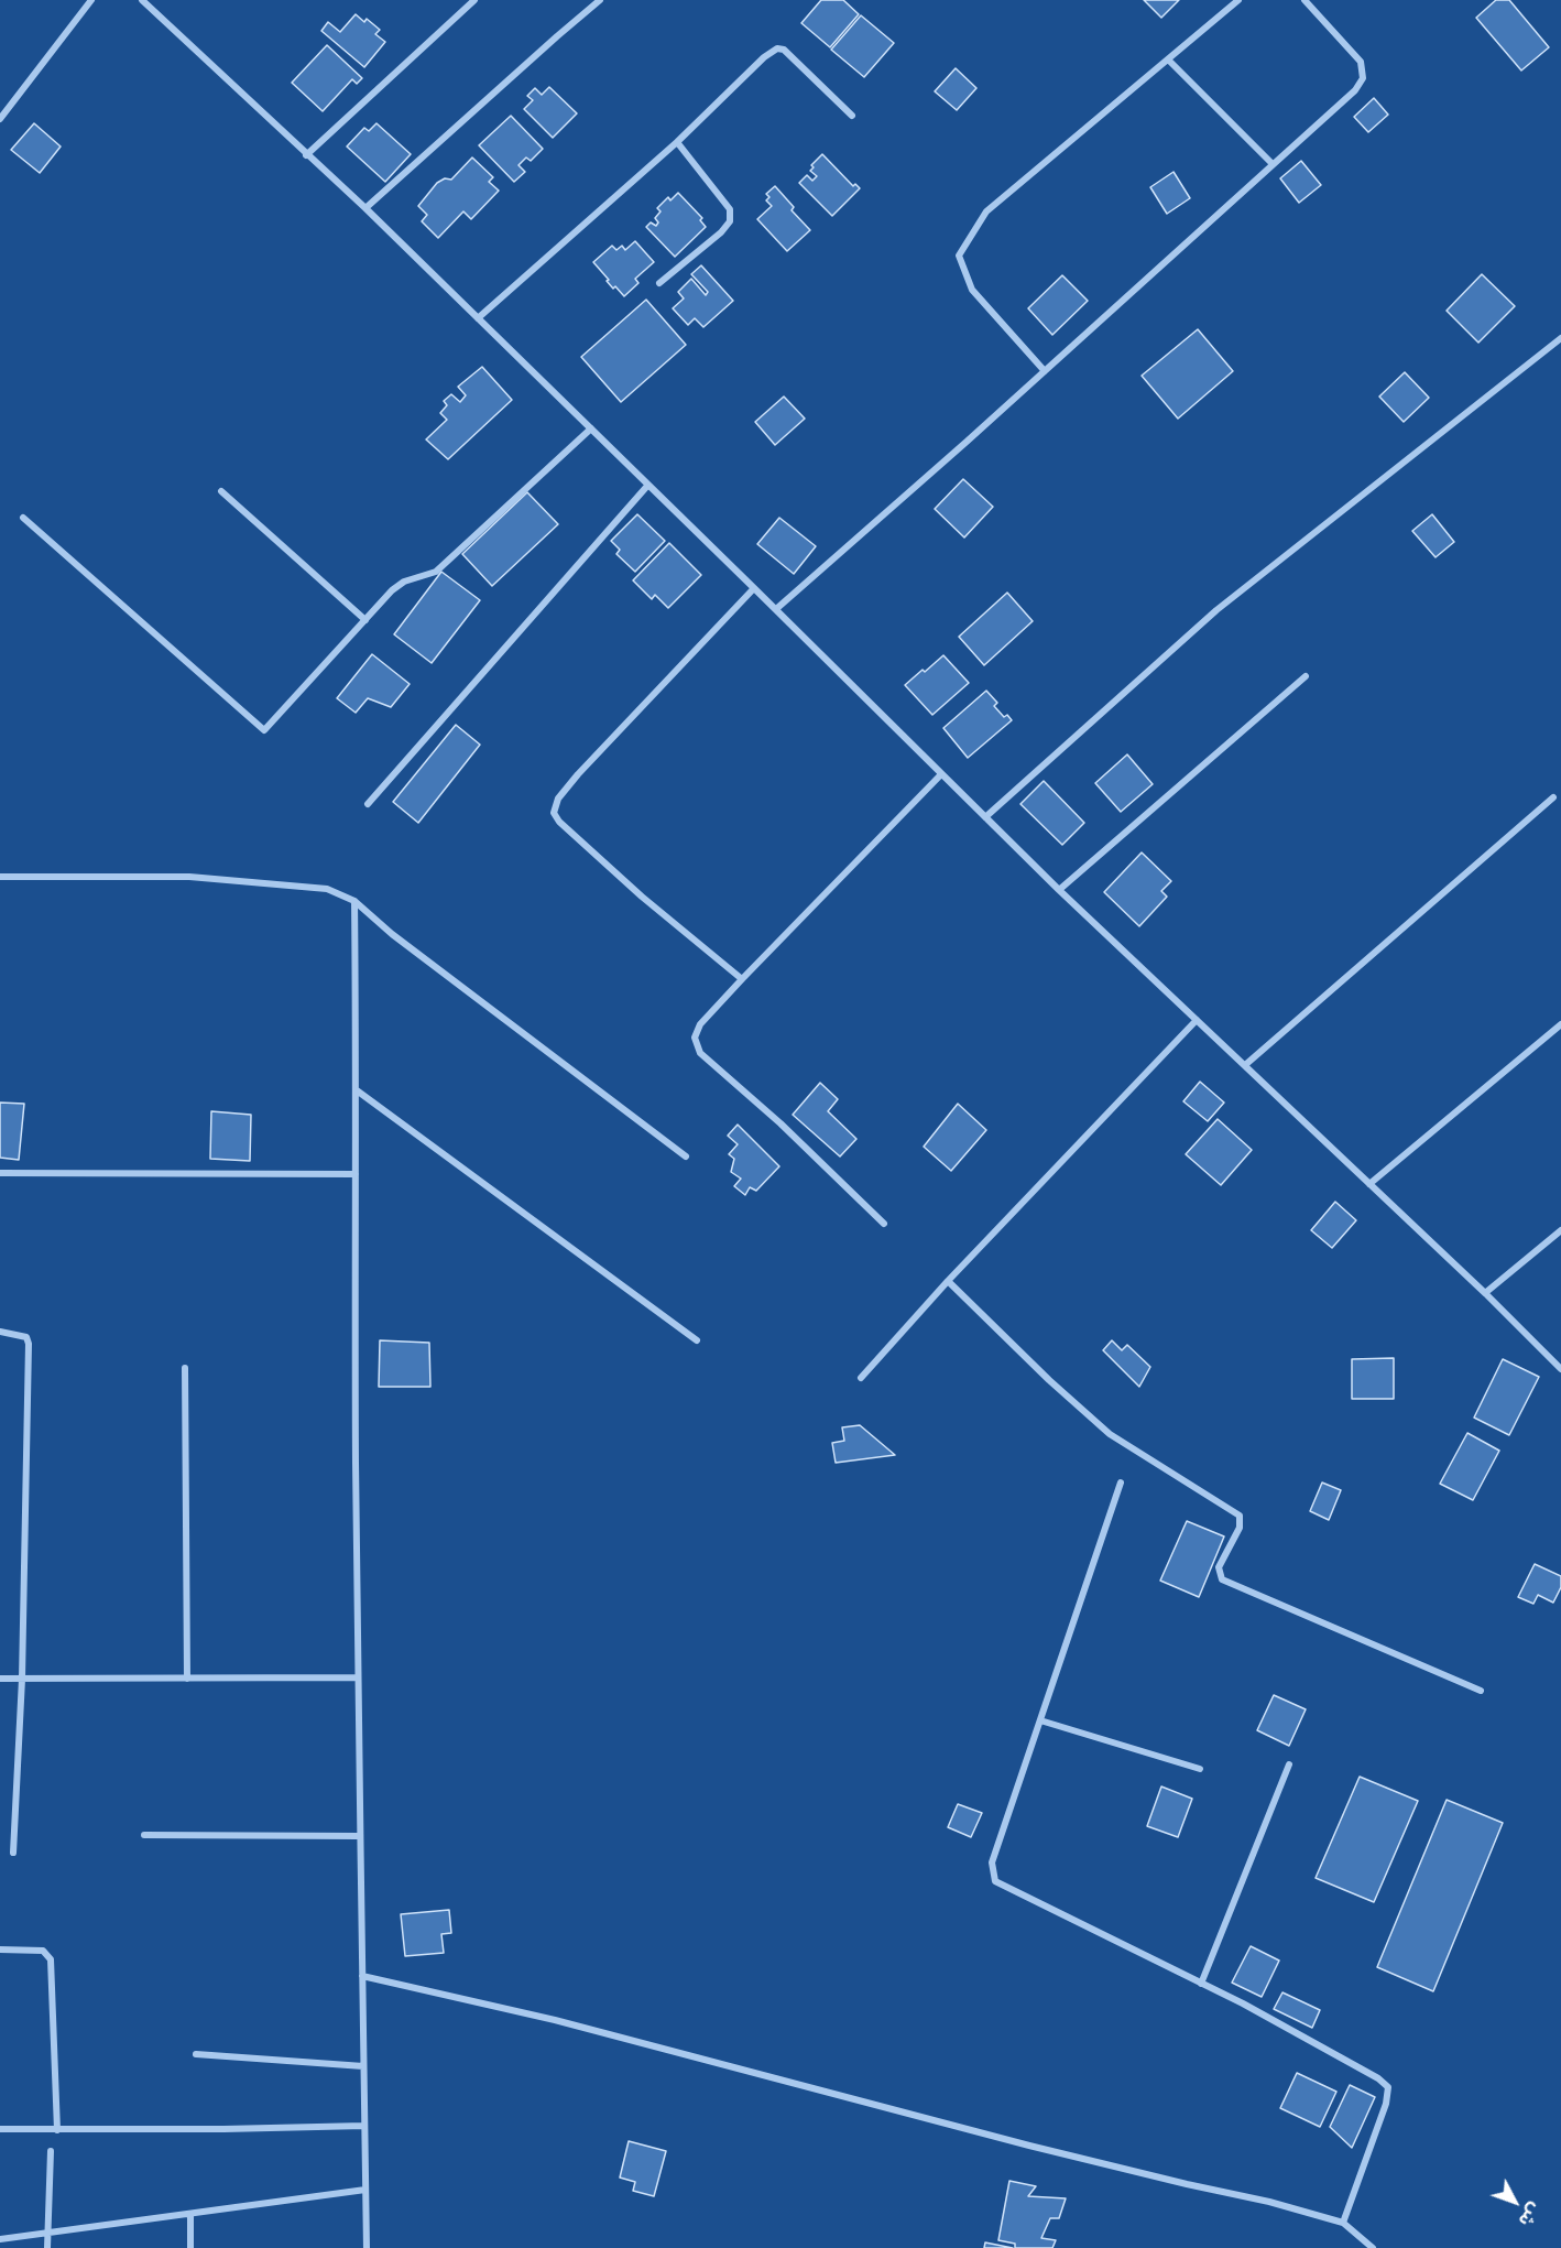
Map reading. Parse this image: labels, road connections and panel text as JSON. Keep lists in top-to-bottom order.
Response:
{
  "north": "bottom right"
}
